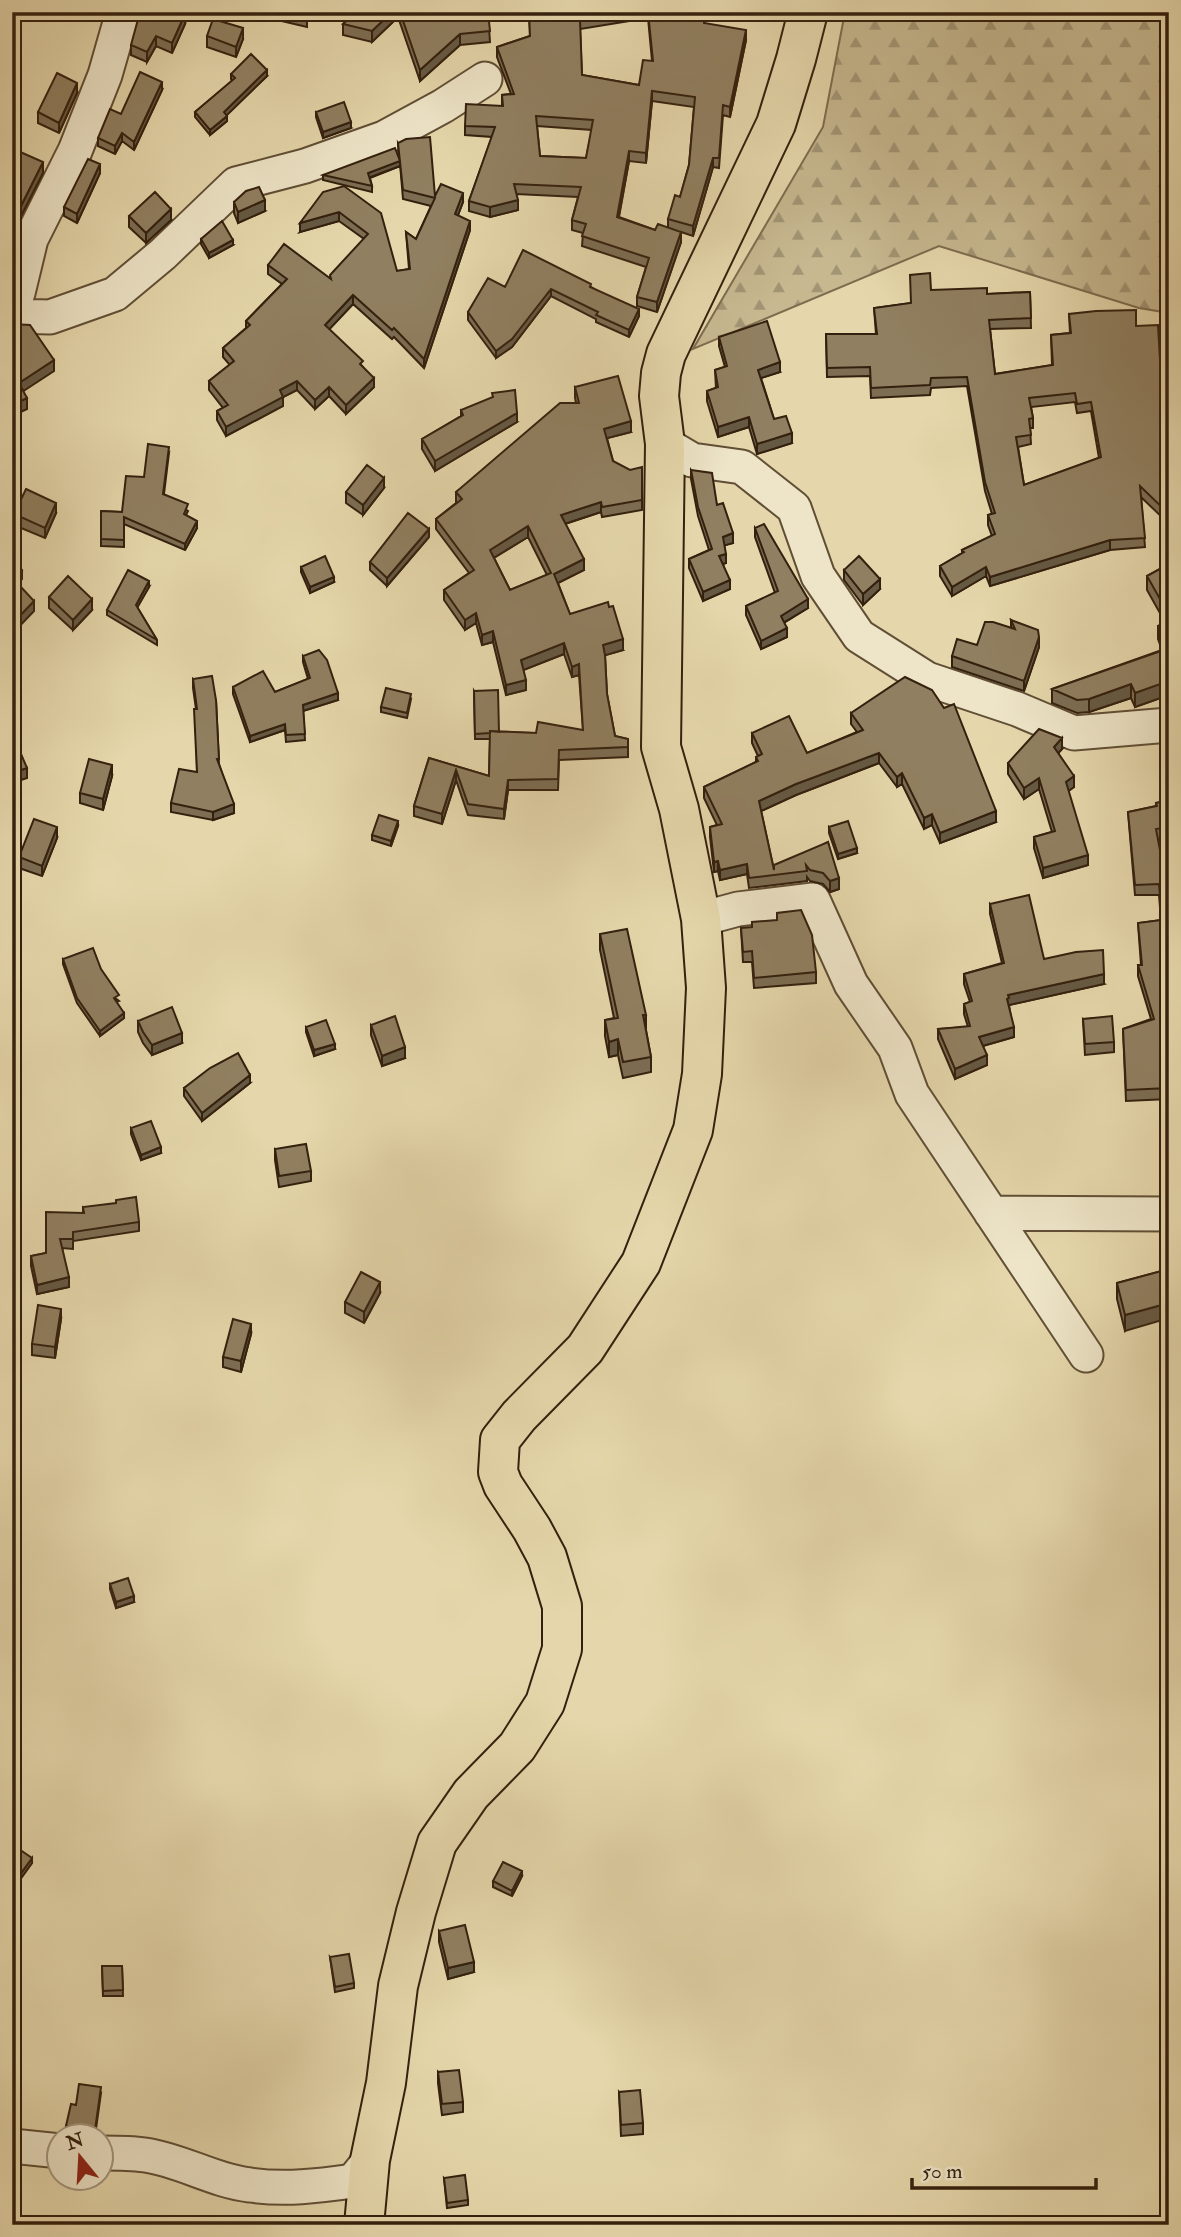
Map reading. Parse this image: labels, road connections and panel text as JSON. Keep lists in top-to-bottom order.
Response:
{
  "scale_bar": "50 m",
  "north": "top"
}
